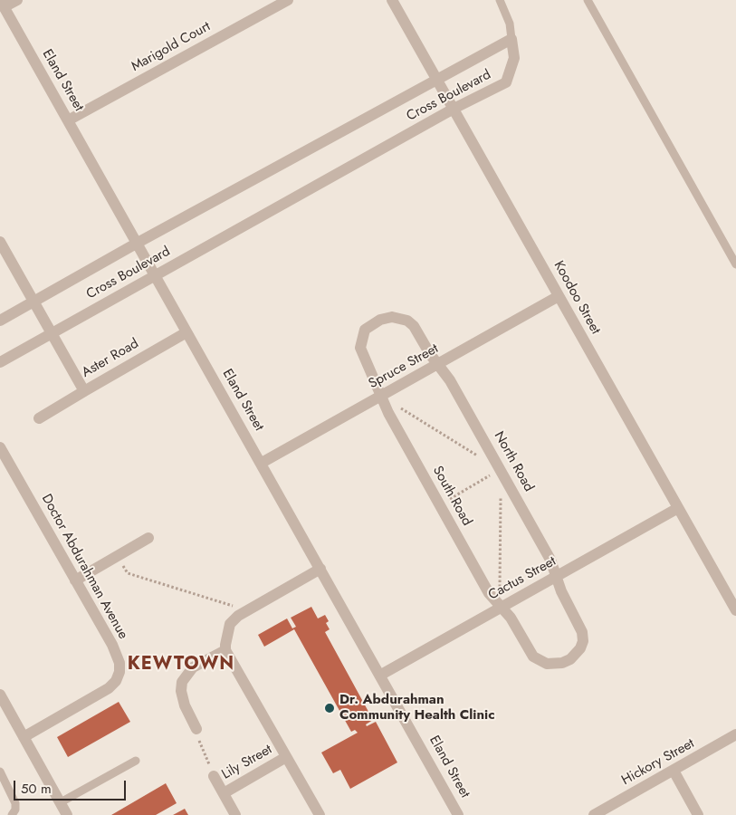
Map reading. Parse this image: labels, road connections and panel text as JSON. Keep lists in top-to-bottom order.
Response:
{
  "streets": {
    "street": [
      "Marigold Court",
      "Eland Street",
      "Cross Boulevard",
      "Koodoo Street",
      "Aster Road",
      "Spruce Street",
      "North Road",
      "South Road",
      "Doctor Abdurahman Avenue",
      "Cactus Street",
      "Lily Street",
      "Hickory Street"
    ]
  },
  "crossings": [
    ["Marigold Court", "Eland Street"],
    ["Eland Street", "Cross Boulevard"],
    ["Eland Street", "Aster Road"],
    ["Eland Street", "Spruce Street"],
    ["Eland Street", "Cactus Street"],
    ["Cross Boulevard", "Koodoo Street"],
    ["Cross Boulevard", "Aster Road"],
    ["Koodoo Street", "Spruce Street"],
    ["Koodoo Street", "Cactus Street"],
    ["Spruce Street", "North Road"],
    ["Spruce Street", "South Road"],
    ["North Road", "South Road"],
    ["North Road", "Cactus Street"],
    ["South Road", "Cactus Street"]
  ],
  "districts": ["KEWTOWN"],
  "places": ["Dr. Abdurahman Community Health Clinic"],
  "scale_bar": "50 m"
}
